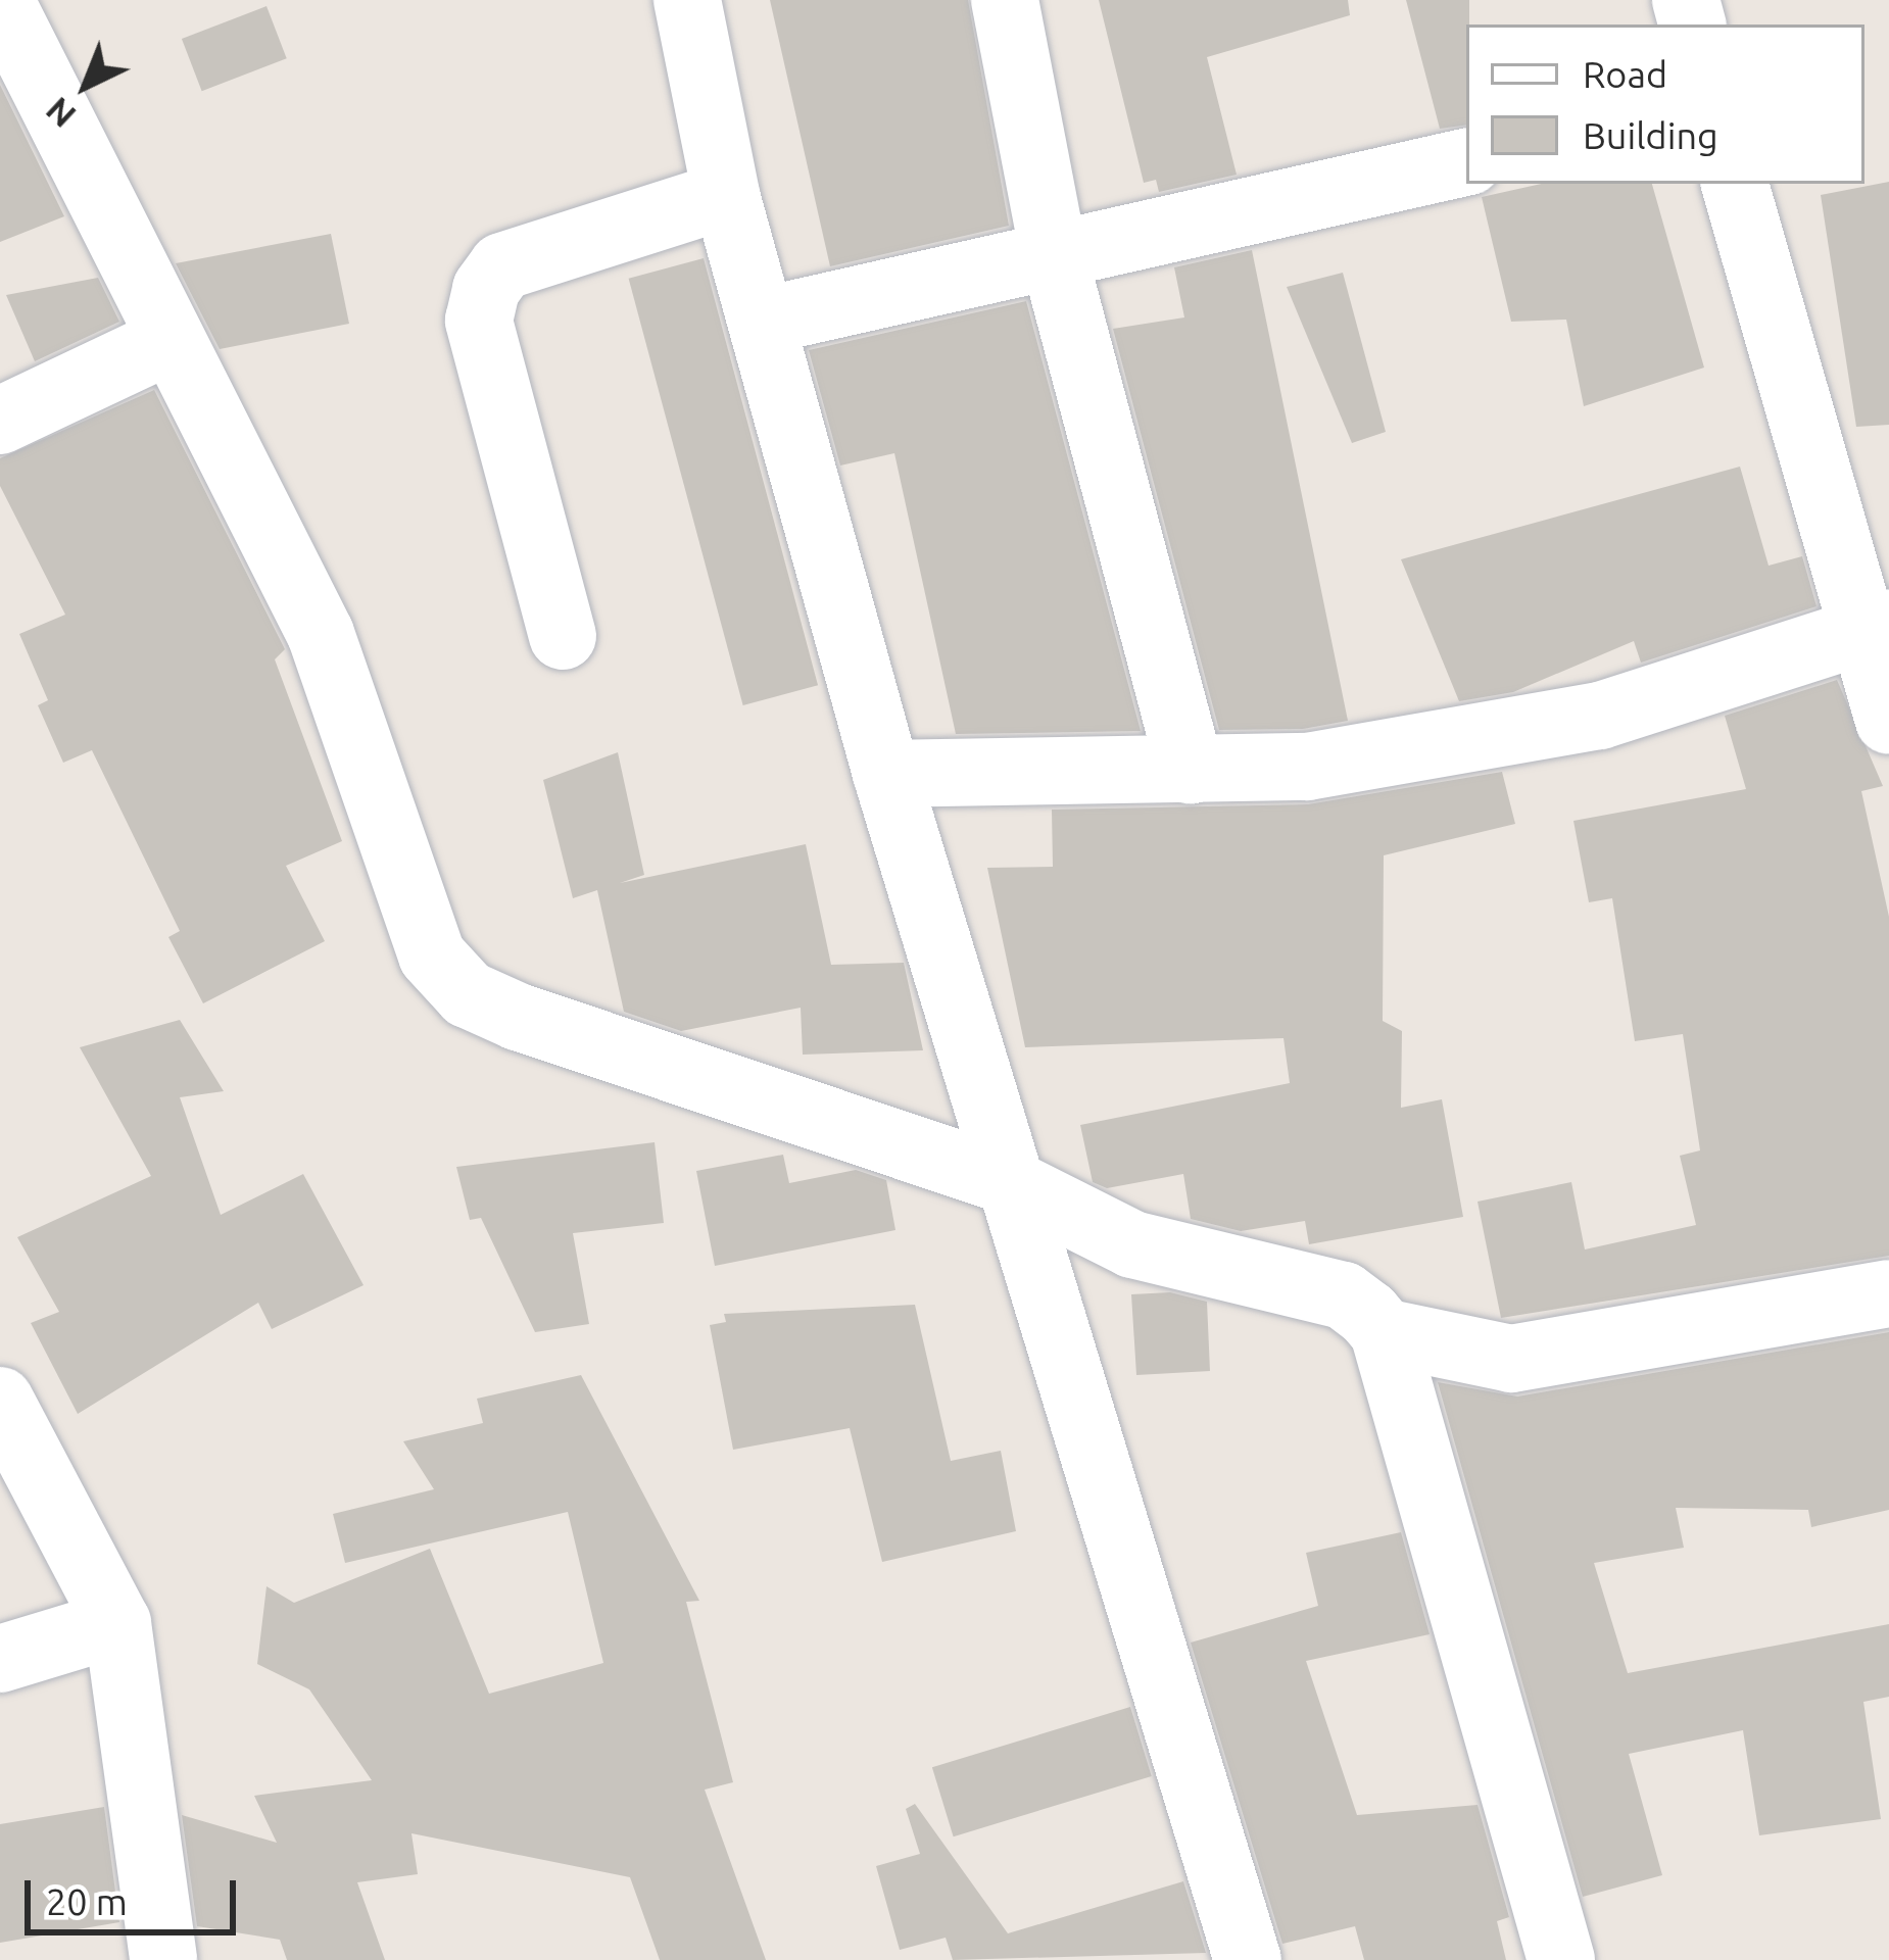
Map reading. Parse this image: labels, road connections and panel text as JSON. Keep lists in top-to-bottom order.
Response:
{
  "legend": ["Road", "Building"],
  "scale_bar": "20 m",
  "north": "bottom left"
}
